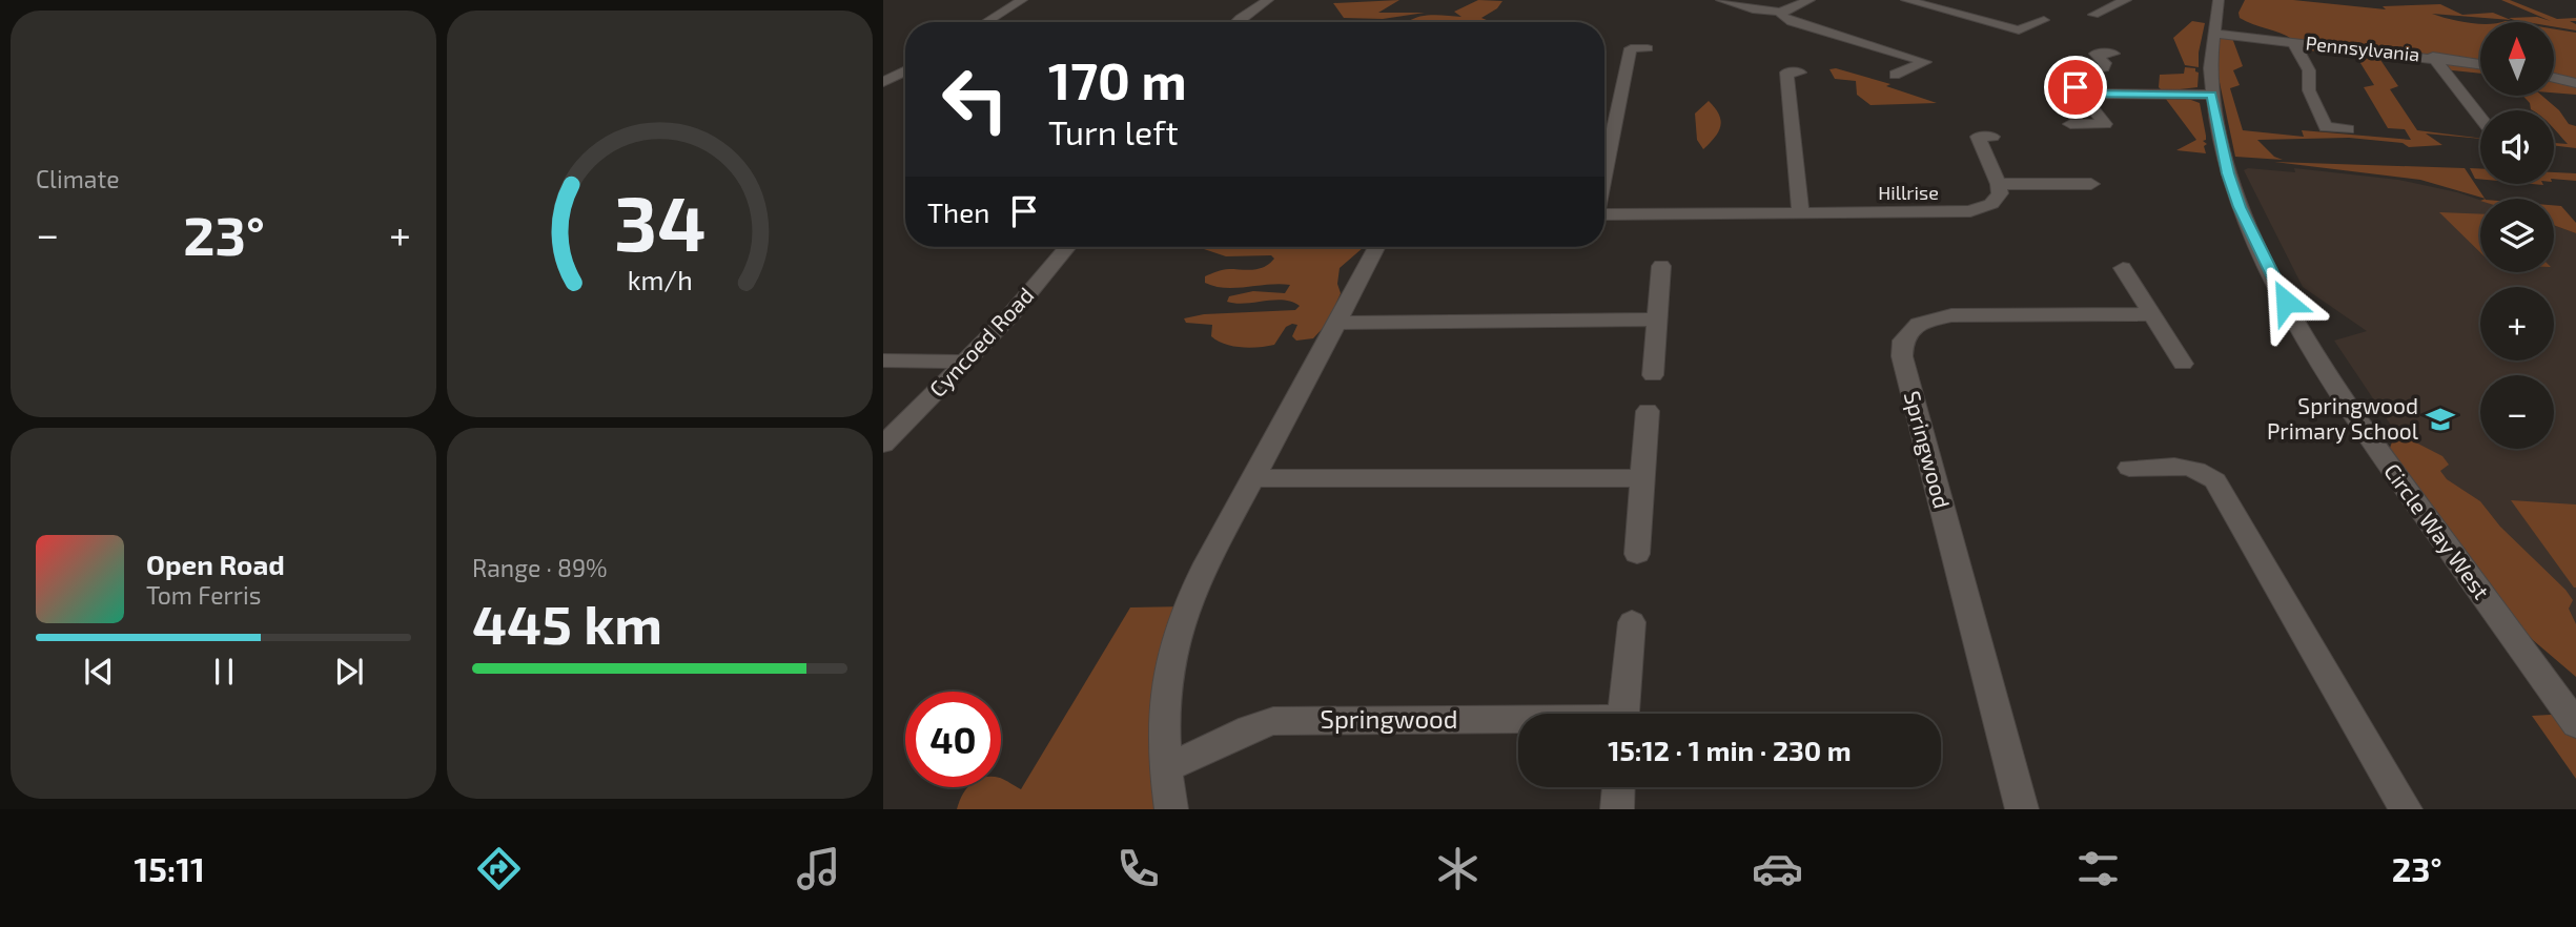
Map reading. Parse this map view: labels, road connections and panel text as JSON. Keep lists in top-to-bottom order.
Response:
{
  "streets": {
    "street": [
      "Pennsylvania",
      "Hillrise",
      "Cyncoed Road",
      "Springwood",
      "Circle Way West"
    ]
  },
  "crossings": [
    ["Pennsylvania", "Circle Way West"]
  ],
  "places": {
    "school or university": ["Springwood Primary School"]
  },
  "north": "top",
  "page": {
    "tile": [
      "Climate",
      ["Range · 89%", "445 km"]
    ],
    "map_buttons": ["+", "−"],
    "turn": ["170 m", "Turn left"],
    "then": "Then",
    "heat": ["−", "23°", "+"],
    "song": ["Open Road", "Tom Ferris"],
    "limit": "40",
    "trip": "15:12 · 1 min · 230 m",
    "tabs": ["15:11", "23°"],
    "gauge": ["34", "km/h"]
  }
}
